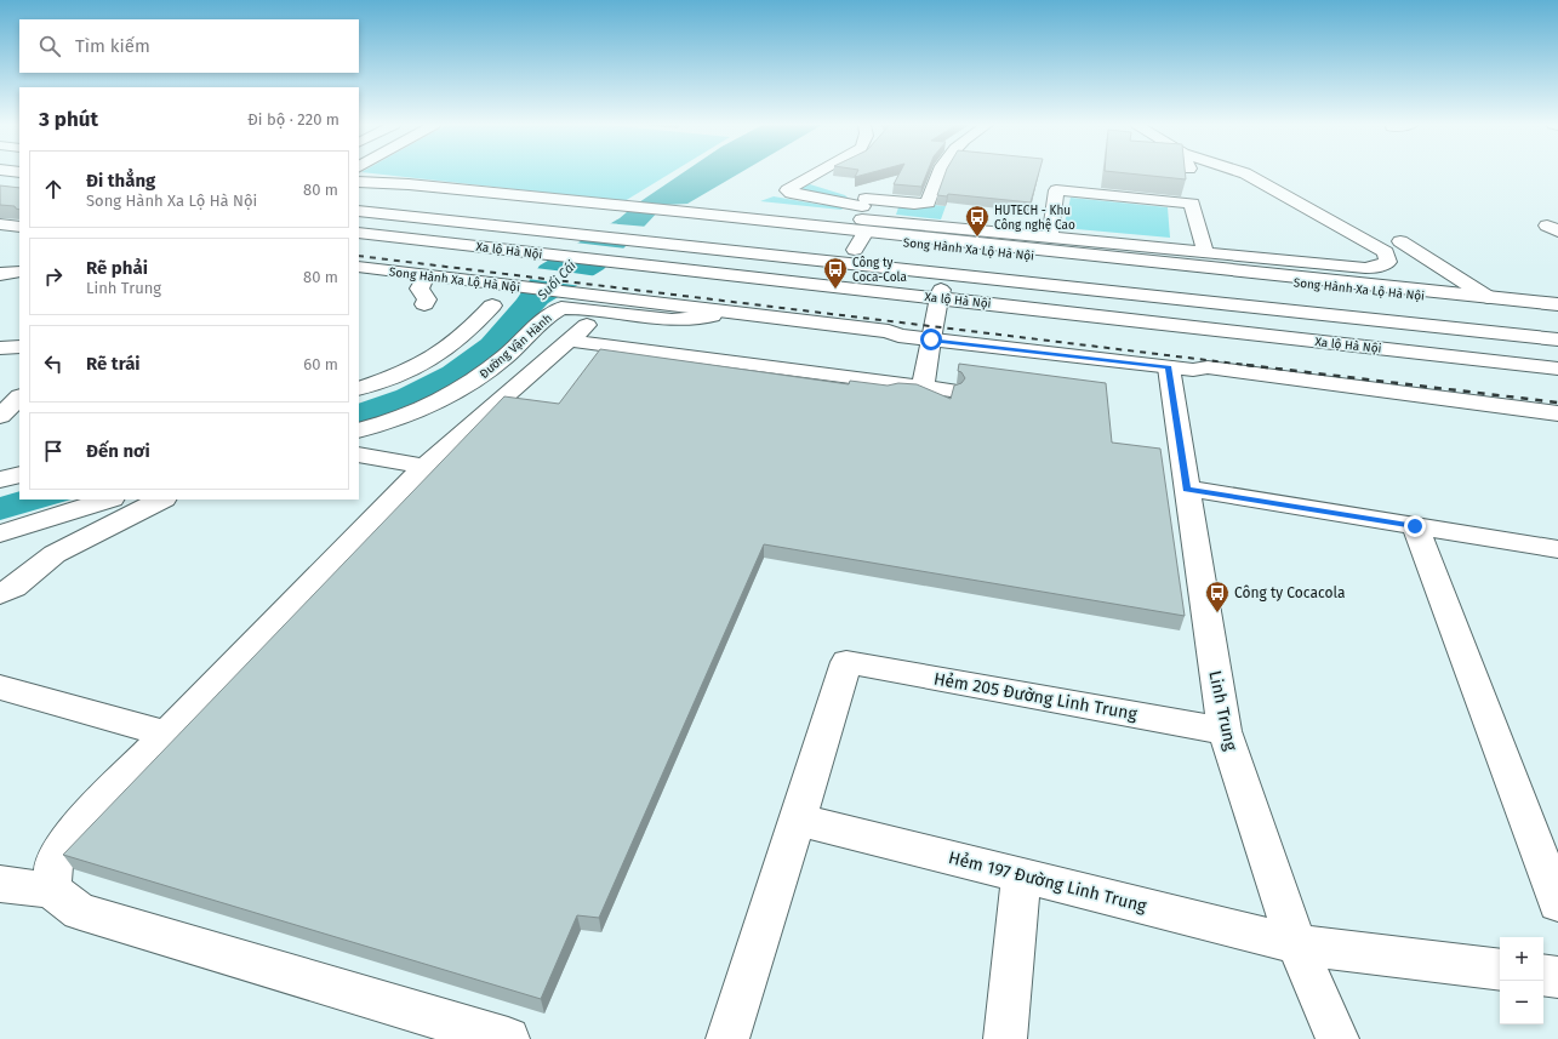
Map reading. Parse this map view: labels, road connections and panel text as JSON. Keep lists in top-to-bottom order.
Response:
{
  "streets": {
    "main road": [
      "Song Hành Xa Lộ Hà Nội",
      "Xa lộ Hà Nội",
      "Đường Vận Hành",
      "Hẻm 205 Đường Linh Trung",
      "Linh Trung",
      "Hẻm 197 Đường Linh Trung"
    ]
  },
  "crossings": [
    ["Song Hành Xa Lộ Hà Nội", "Xa lộ Hà Nội"],
    ["Song Hành Xa Lộ Hà Nội", "Đường Vận Hành"],
    ["Song Hành Xa Lộ Hà Nội", "Linh Trung"],
    ["Hẻm 205 Đường Linh Trung", "Linh Trung"],
    ["Hẻm 205 Đường Linh Trung", "Hẻm 197 Đường Linh Trung"],
    ["Linh Trung", "Hẻm 197 Đường Linh Trung"]
  ],
  "water": ["Suối Cái"],
  "places": {
    "bus stop": ["HUTECH - Khu Công nghệ Cao", "Công ty Coca-Cola", "Công ty Cocacola"]
  },
  "page": {
    "search": "Tìm kiếm",
    "heading": ["3 phút", "Đi bộ · 220 m"],
    "list": [
      ["Đi thẳng", "Song Hành Xa Lộ Hà Nội", "80 m"],
      ["Rẽ phải", "Linh Trung", "80 m"],
      ["Rẽ trái", "60 m"],
      "Đến nơi"
    ],
    "map_buttons": ["+", "−"]
  }
}
